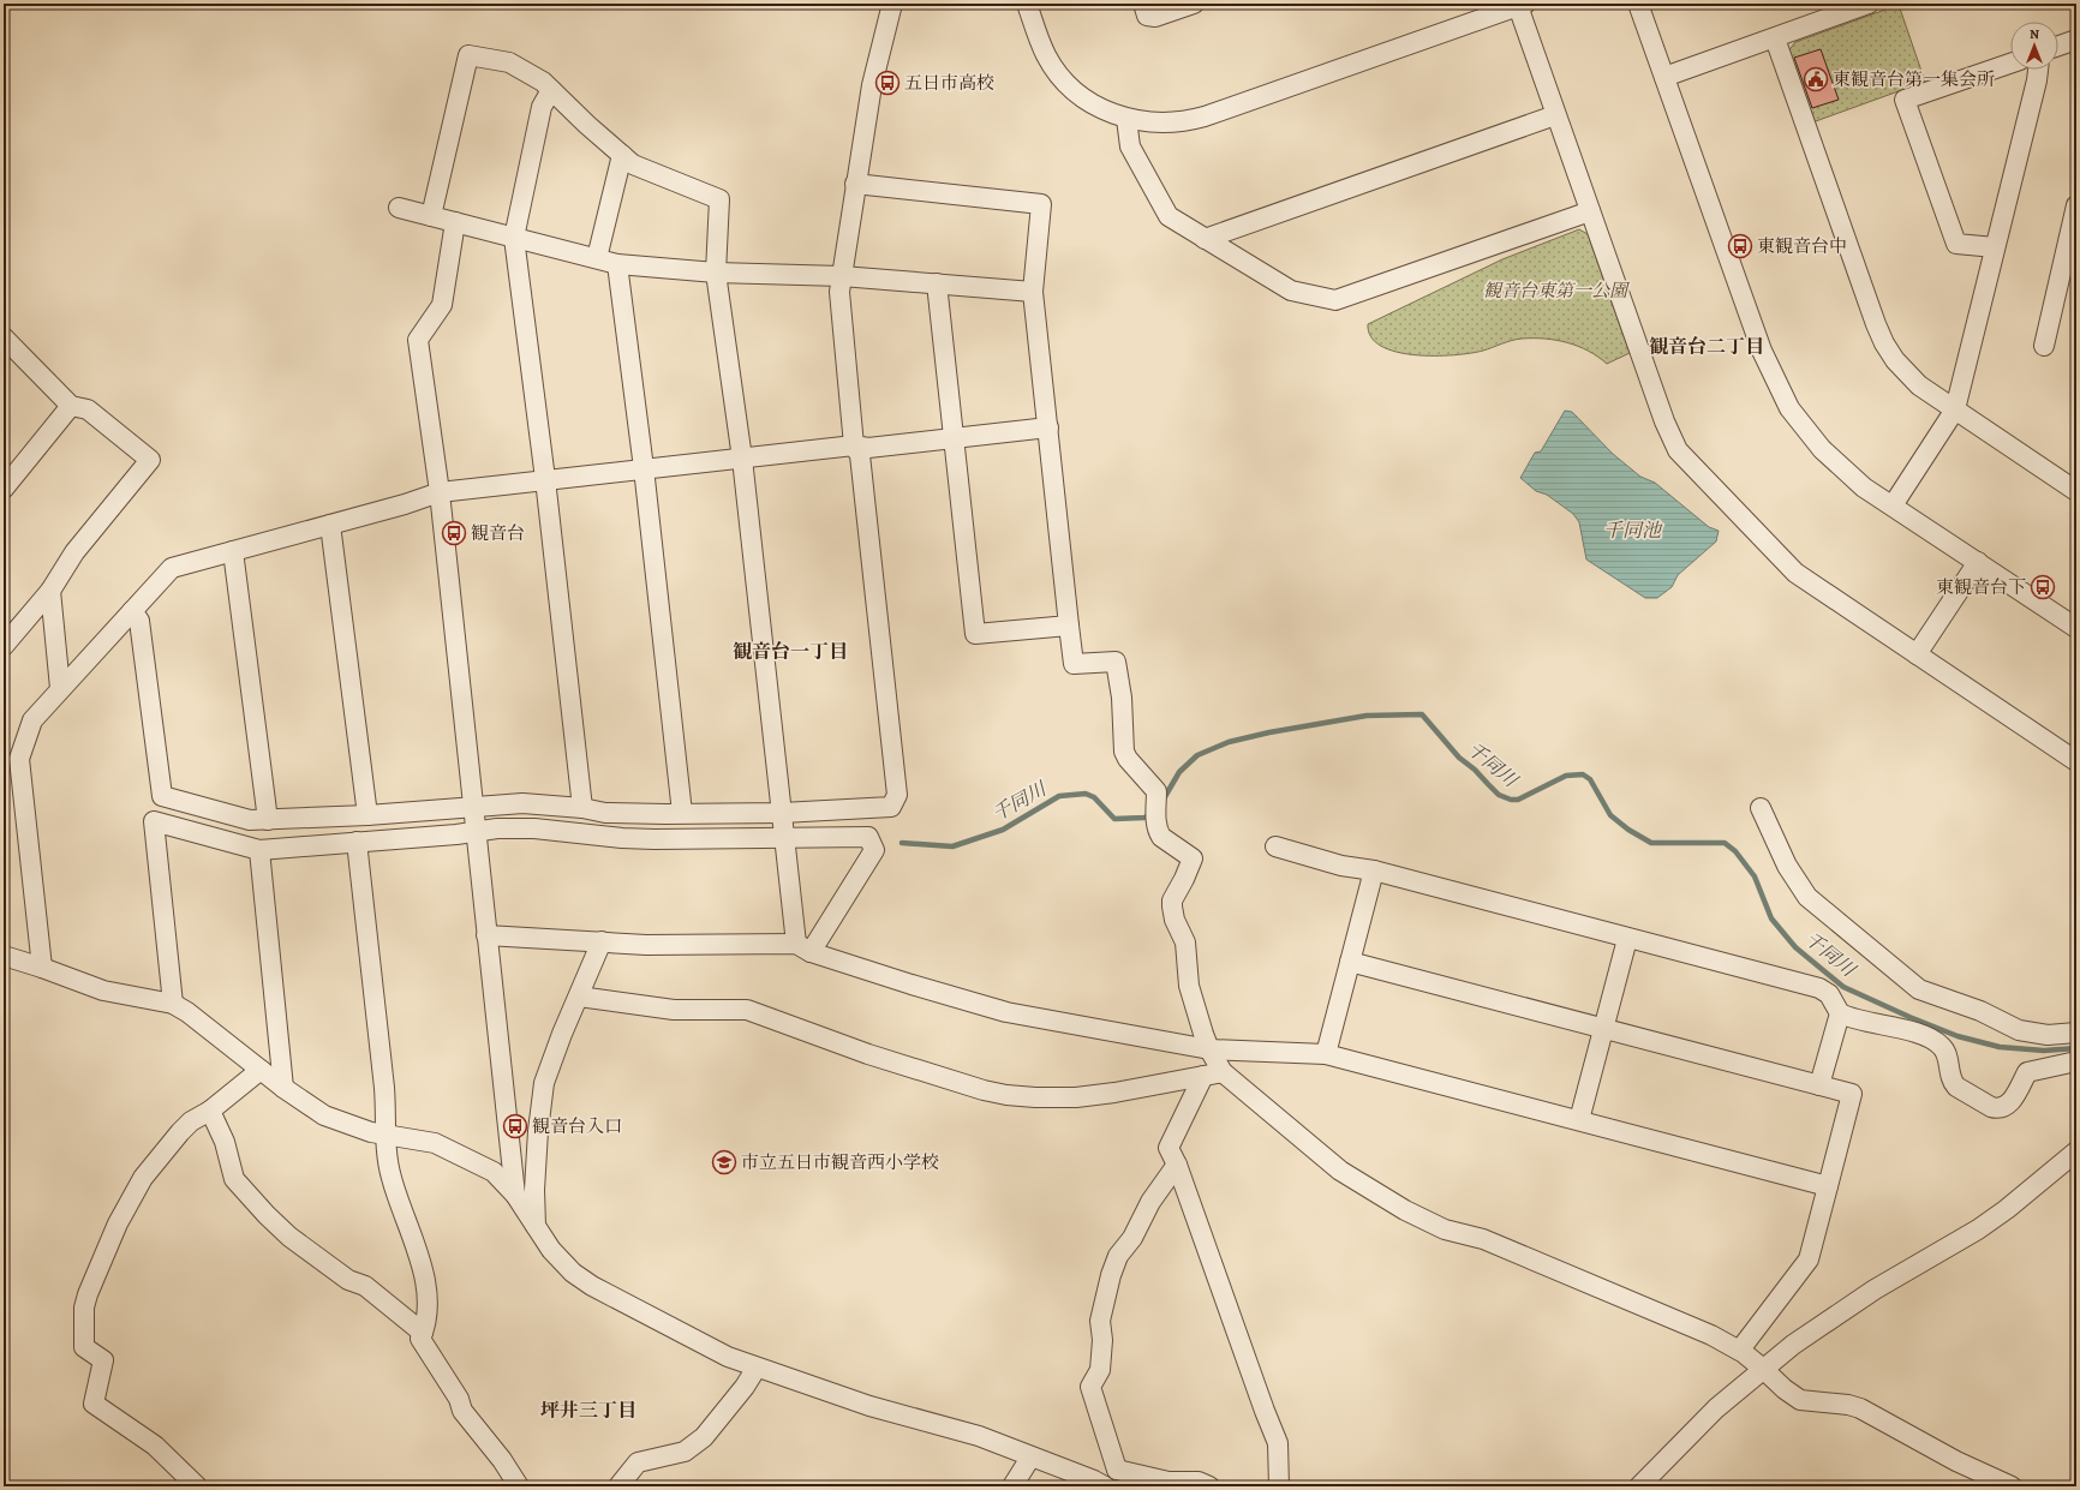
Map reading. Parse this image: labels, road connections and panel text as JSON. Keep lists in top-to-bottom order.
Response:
{
  "districts": ["観音台二丁目", "観音台一丁目", "坪井三丁目"],
  "water": ["千同池", "千同川"],
  "parks": ["観音台東第一公園"],
  "places": {
    "public building": ["東観音台第一集会所"],
    "bus stop": [
      "五日市高校",
      "東観音台中",
      "観音台",
      "東観音台下",
      "観音台入口"
    ],
    "school or university": ["市立五日市観音西小学校"]
  },
  "north": "top"
}
